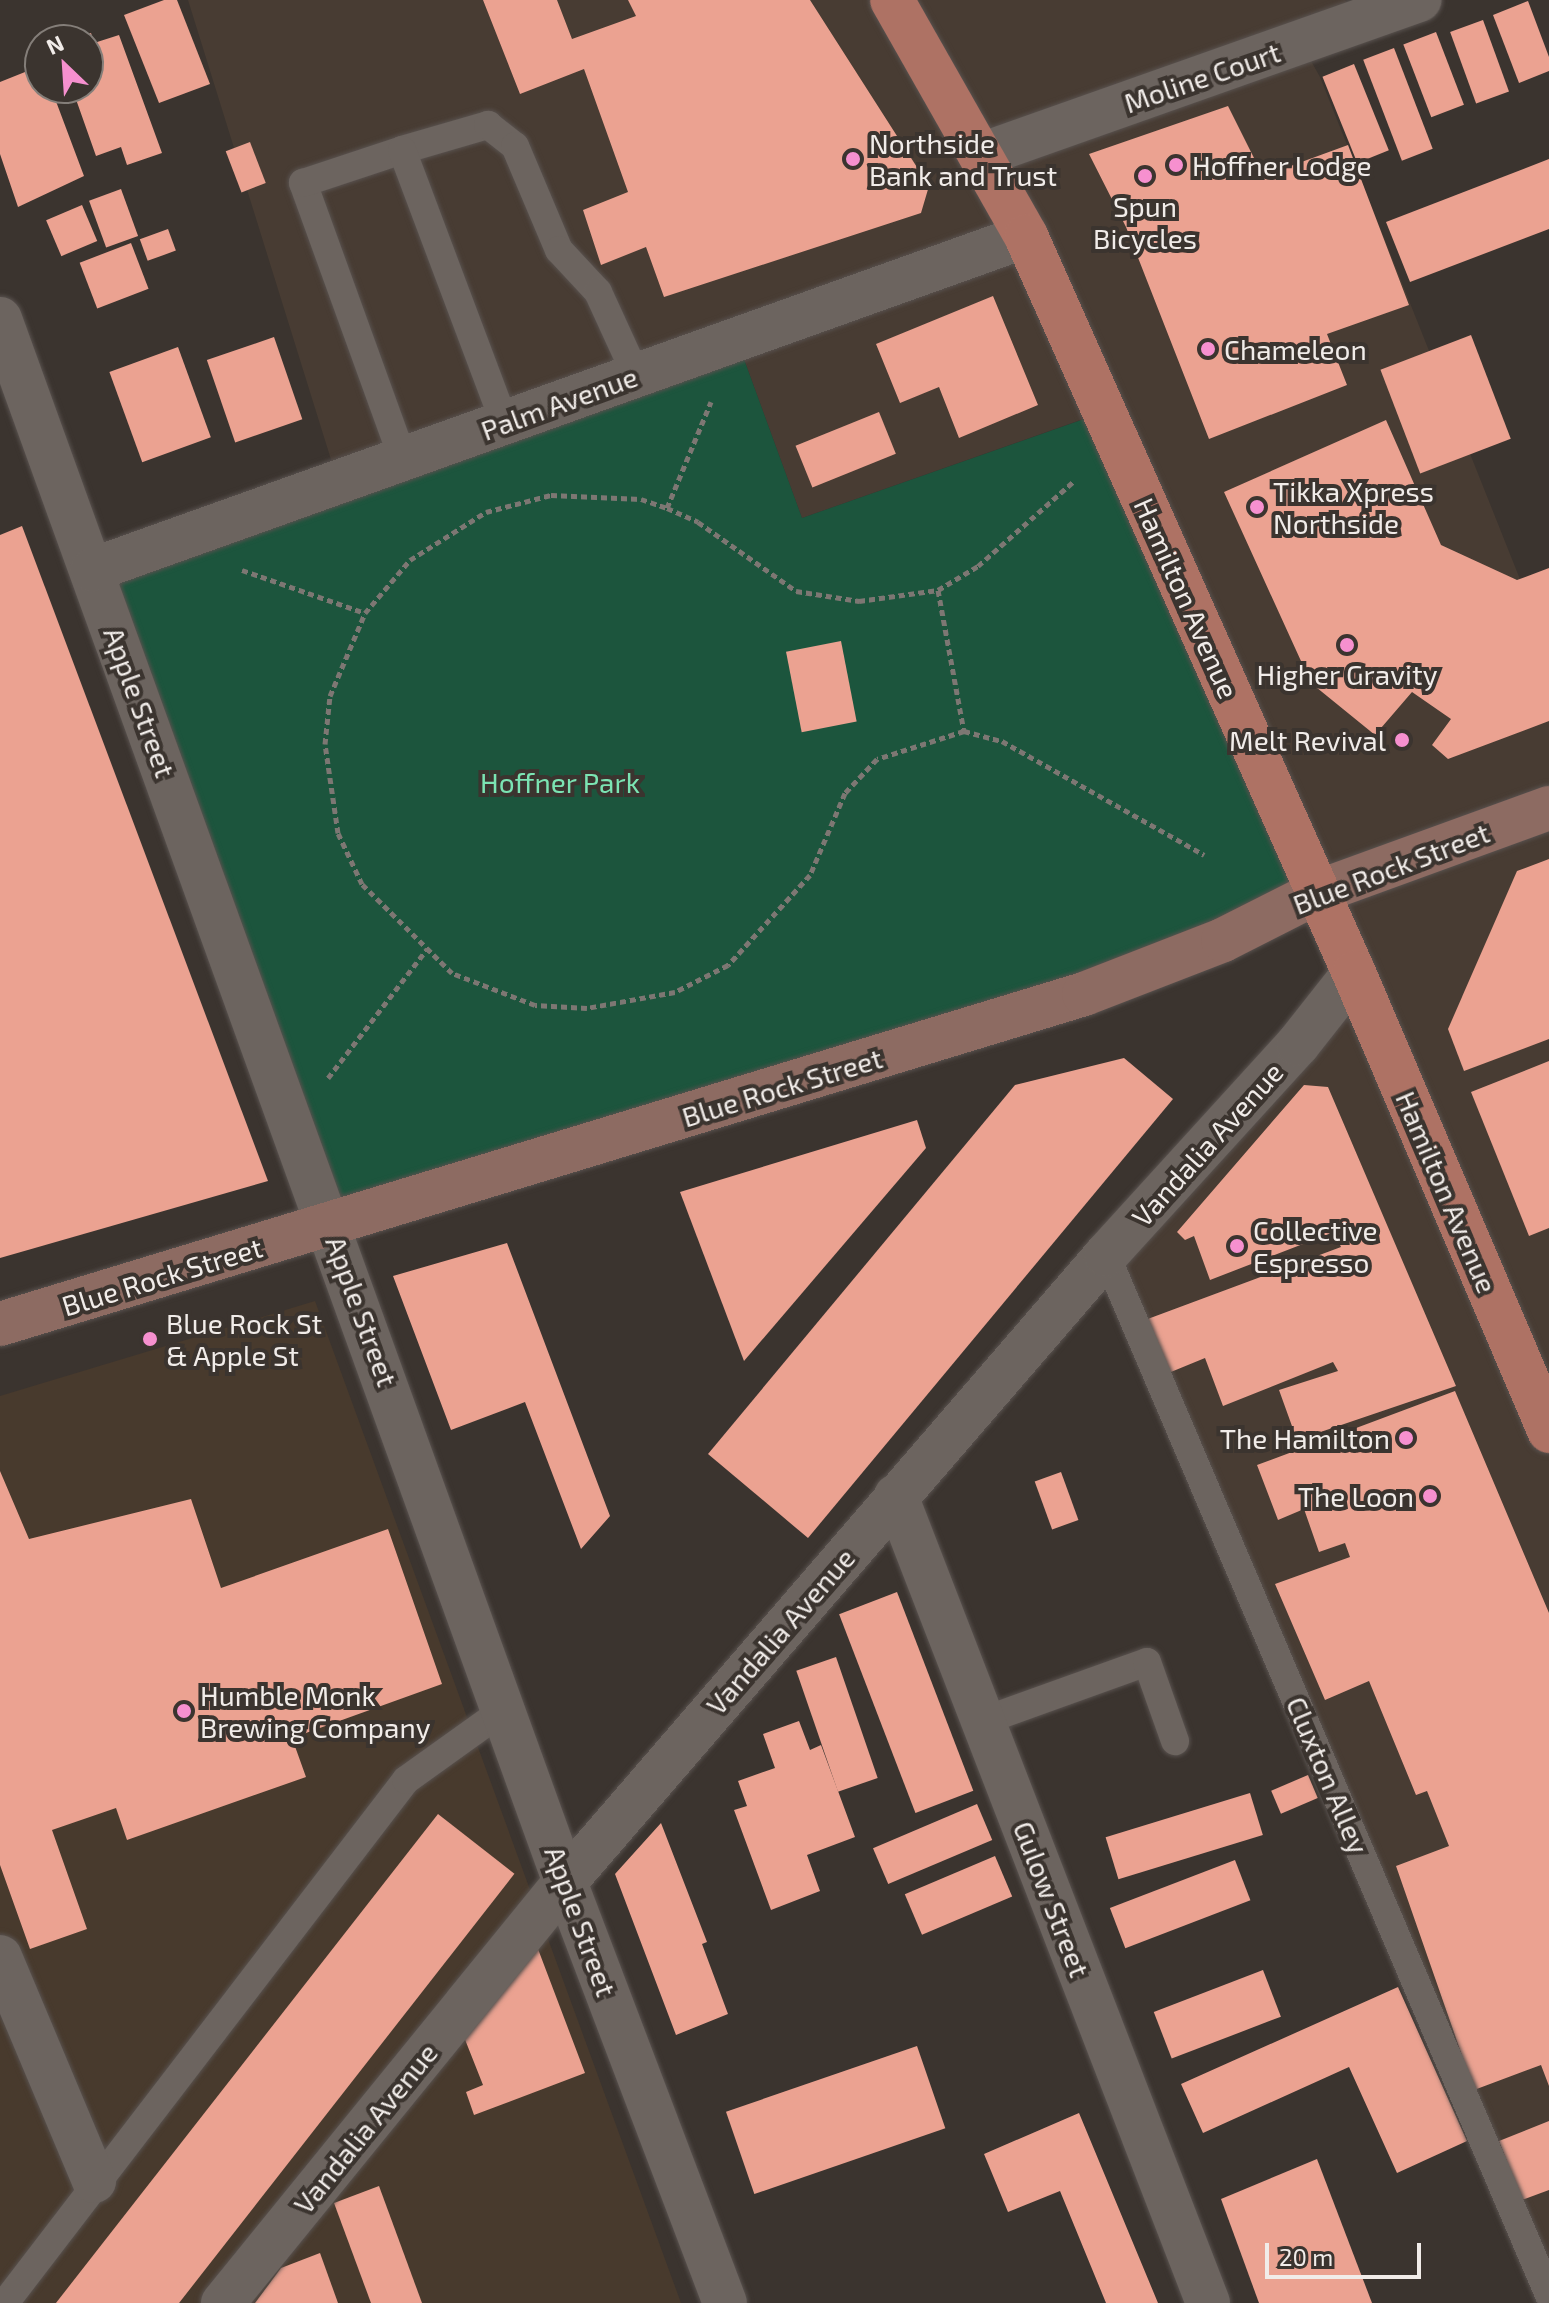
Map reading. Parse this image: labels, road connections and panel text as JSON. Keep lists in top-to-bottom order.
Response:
{
  "streets": {
    "main road": ["Hamilton Avenue"],
    "street": [
      "Moline Court",
      "Palm Avenue",
      "Apple Street",
      "Blue Rock Street",
      "Vandalia Avenue",
      "Gulow Street"
    ],
    "lane": ["Cluxton Alley"]
  },
  "crossings": [
    ["Moline Court", "Hamilton Avenue"],
    ["Palm Avenue", "Hamilton Avenue"],
    ["Palm Avenue", "Apple Street"],
    ["Hamilton Avenue", "Blue Rock Street"],
    ["Hamilton Avenue", "Vandalia Avenue"],
    ["Apple Street", "Blue Rock Street"],
    ["Apple Street", "Vandalia Avenue"],
    ["Vandalia Avenue", "Cluxton Alley"],
    ["Vandalia Avenue", "Gulow Street"]
  ],
  "parks": ["Hoffner Park"],
  "places": [
    "Northside Bank and Trust",
    "Hoffner Lodge",
    "Spun Bicycles",
    "Chameleon",
    "Tikka Xpress Northside",
    "Higher Gravity",
    "Melt Revival",
    "Collective Espresso",
    "Blue Rock St & Apple St",
    "The Hamilton",
    "The Loon",
    "Humble Monk Brewing Company"
  ],
  "scale_bar": "20 m",
  "north": "top left"
}
